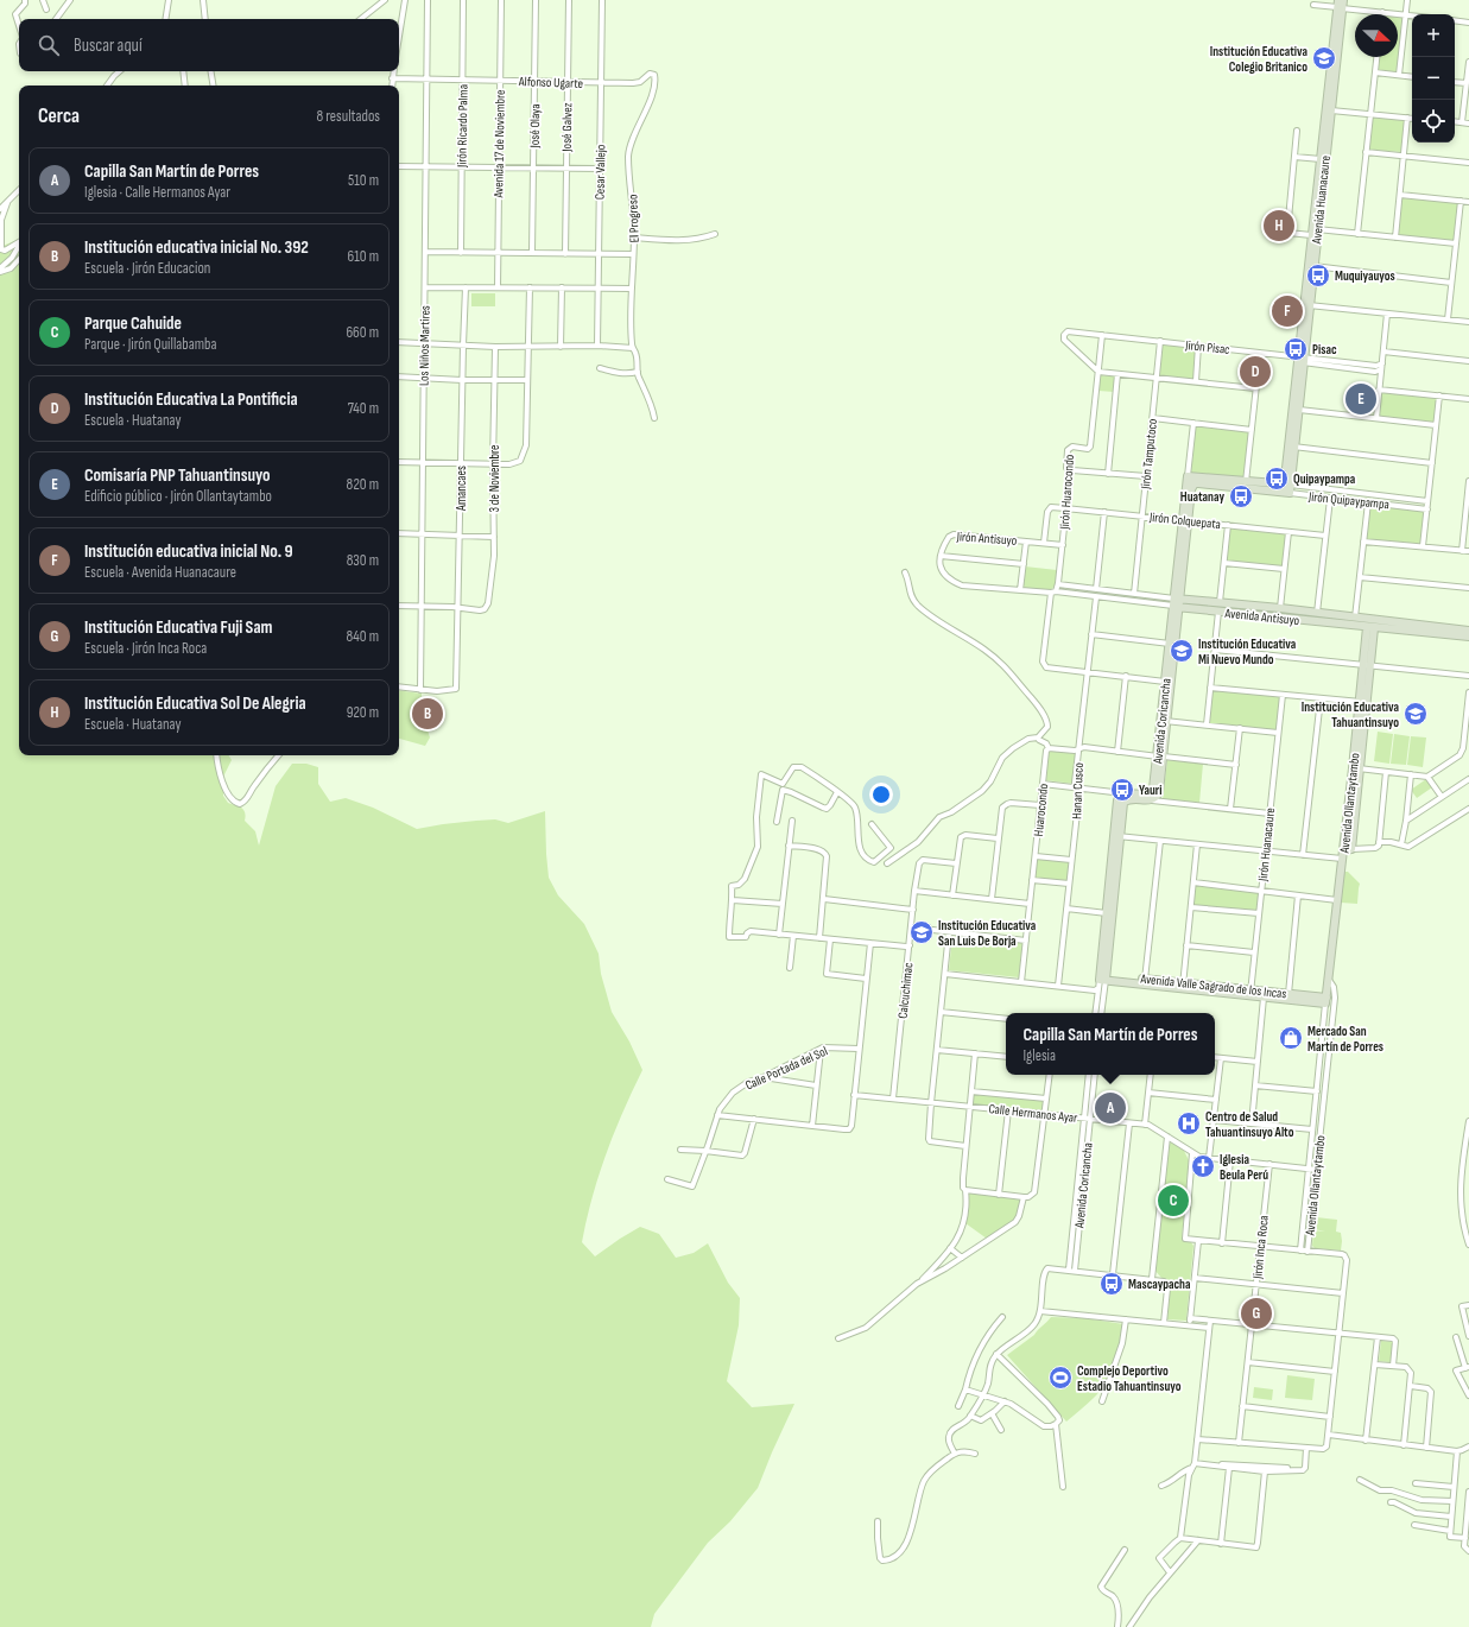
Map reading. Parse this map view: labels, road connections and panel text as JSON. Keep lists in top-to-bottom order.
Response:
{
  "streets": {
    "street": [
      "Alfonso Ugarte",
      "Jirón Ricardo Palma",
      "José Olaya",
      "José Galvez",
      "Avenida 17 de Noviembre",
      "Cesar Vallejo",
      "Avenida Huanacaure",
      "El Progreso",
      "Los Niños Martires",
      "Jirón Pisac",
      "Jirón Tamputoco",
      "3 de Noviembre",
      "Amancaes",
      "Jirón Huarocondo",
      "Jirón Quipaypampa",
      "Jirón Colquepata",
      "Jirón Antisuyo",
      "Avenida Antisuyo",
      "Avenida Coricancha",
      "Hanan Cusco",
      "Avenida Ollantaytambo",
      "Huarocondo",
      "Jirón Huanacaure",
      "Avenida Valle Sagrado de los Incas",
      "Calcuchimac",
      "Calle Portada del Sol",
      "Calle Hermanos Ayar",
      "Jirón Inca Roca"
    ]
  },
  "crossings": [
    ["Alfonso Ugarte", "Jirón Ricardo Palma"],
    ["Alfonso Ugarte", "José Olaya"],
    ["Alfonso Ugarte", "José Galvez"],
    ["Alfonso Ugarte", "Avenida 17 de Noviembre"],
    ["Alfonso Ugarte", "Cesar Vallejo"],
    ["Alfonso Ugarte", "El Progreso"],
    ["Alfonso Ugarte", "Los Niños Martires"],
    ["Avenida Huanacaure", "Jirón Pisac"],
    ["Avenida Huanacaure", "Jirón Quipaypampa"],
    ["Los Niños Martires", "Amancaes"],
    ["Jirón Pisac", "Jirón Tamputoco"],
    ["Jirón Pisac", "Jirón Huarocondo"],
    ["Jirón Tamputoco", "Jirón Colquepata"],
    ["Jirón Tamputoco", "Avenida Antisuyo"],
    ["3 de Noviembre", "Amancaes"],
    ["Jirón Huarocondo", "Jirón Colquepata"],
    ["Jirón Huarocondo", "Jirón Antisuyo"],
    ["Jirón Huarocondo", "Avenida Antisuyo"],
    ["Jirón Huarocondo", "Hanan Cusco"],
    ["Jirón Quipaypampa", "Avenida Coricancha"],
    ["Jirón Colquepata", "Jirón Antisuyo"],
    ["Jirón Colquepata", "Avenida Coricancha"],
    ["Avenida Antisuyo", "Avenida Coricancha"],
    ["Avenida Antisuyo", "Hanan Cusco"],
    ["Avenida Antisuyo", "Avenida Ollantaytambo"],
    ["Avenida Coricancha", "Calle Hermanos Ayar"],
    ["Avenida Ollantaytambo", "Avenida Valle Sagrado de los Incas"],
    ["Avenida Ollantaytambo", "Calle Hermanos Ayar"],
    ["Jirón Huanacaure", "Avenida Valle Sagrado de los Incas"],
    ["Calcuchimac", "Calle Hermanos Ayar"],
    ["Calle Hermanos Ayar", "Jirón Inca Roca"]
  ],
  "places": {
    "school or university": [
      "Institución Educativa Colegio Britanico",
      "Institución Educativa Mi Nuevo Mundo",
      "Institución Educativa Tahuantinsuyo",
      "Institución Educativa San Luis De Borja"
    ],
    "bus stop": [
      "Muquiyauyos",
      "Pisac",
      "Quipaypampa",
      "Huatanay",
      "Yauri",
      "Mascaypacha"
    ],
    "shop": ["Mercado San Martín de Porres"],
    "hospital": ["Centro de Salud Tahuantinsuyo Alto"],
    "church": ["Iglesia Beula Perú"],
    "sports": ["Complejo Deportivo Estadio Tahuantinsuyo"]
  },
  "north": "right",
  "page": {
    "map_buttons": ["+", "−"],
    "search": "Buscar aquí",
    "heading": ["Cerca", "8 resultados"],
    "list": [
      {
        "mark": "A",
        "name": "Capilla San Martín de Porres",
        "note": "Iglesia · Calle Hermanos Ayar",
        "value": "510 m"
      },
      {
        "mark": "B",
        "name": "Institución educativa inicial No. 392",
        "note": "Escuela · Jirón Educacion",
        "value": "610 m"
      },
      {
        "mark": "C",
        "name": "Parque Cahuide",
        "note": "Parque · Jirón Quillabamba",
        "value": "660 m"
      },
      {
        "mark": "D",
        "name": "Institución Educativa La Pontificia",
        "note": "Escuela · Huatanay",
        "value": "740 m"
      },
      {
        "mark": "E",
        "name": "Comisaría PNP Tahuantinsuyo",
        "note": "Edificio público · Jirón Ollantaytambo",
        "value": "820 m"
      },
      {
        "mark": "F",
        "name": "Institución educativa inicial No. 9",
        "note": "Escuela · Avenida Huanacaure",
        "value": "830 m"
      },
      {
        "mark": "G",
        "name": "Institución Educativa Fuji Sam",
        "note": "Escuela · Jirón Inca Roca",
        "value": "840 m"
      },
      {
        "mark": "H",
        "name": "Institución Educativa Sol De Alegria",
        "note": "Escuela · Huatanay",
        "value": "920 m"
      }
    ],
    "pins": [
      "H",
      "F",
      "D",
      "E",
      "B",
      "A",
      "C",
      "G"
    ],
    "popup": ["Capilla San Martín de Porres", "Iglesia"]
  }
}
